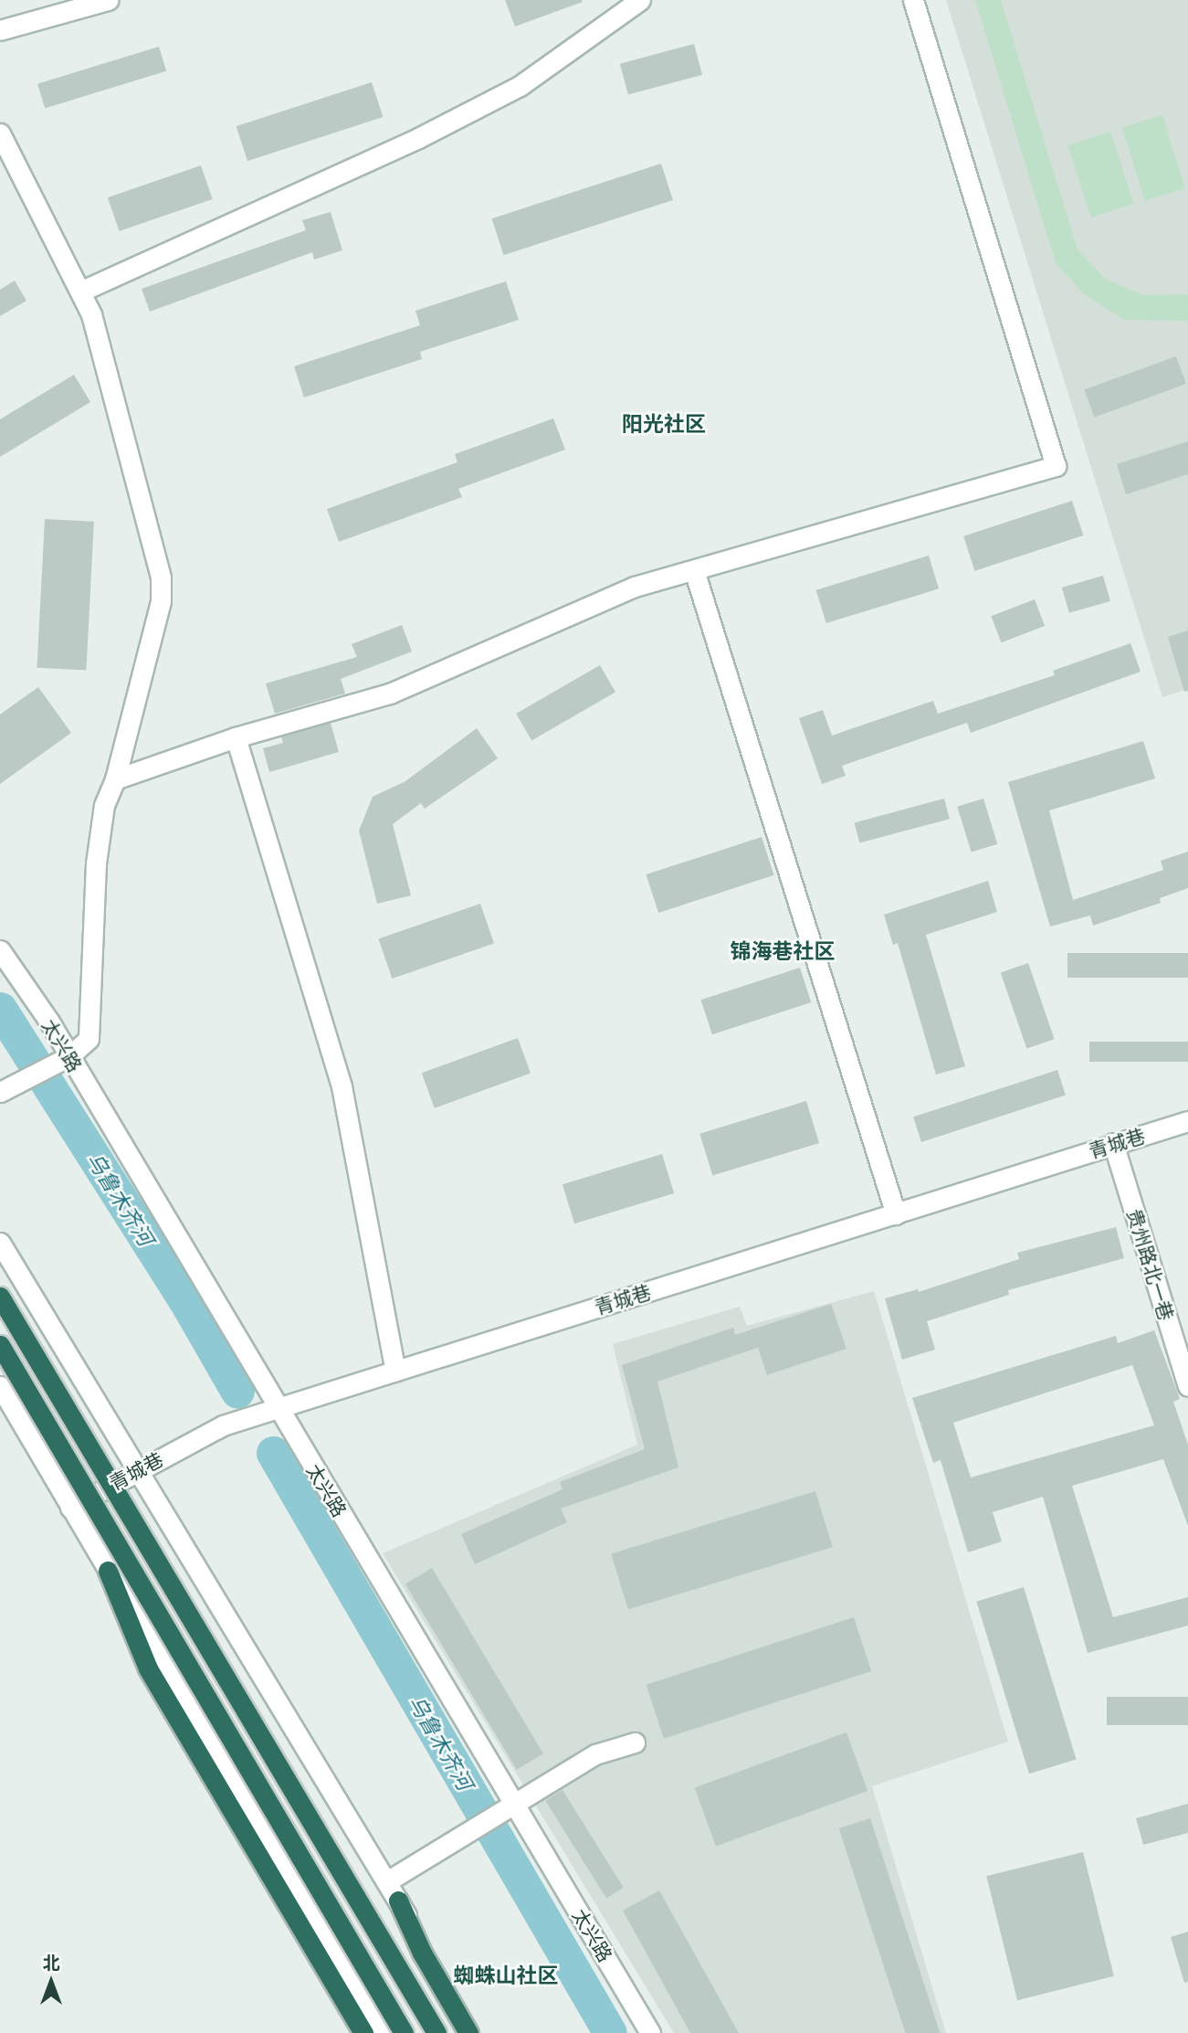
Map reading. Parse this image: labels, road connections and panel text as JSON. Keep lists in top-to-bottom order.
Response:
{
  "streets": {
    "street": ["太兴路", "青城巷", "贵州路北一巷"]
  },
  "crossings": [
    ["太兴路", "青城巷"],
    ["青城巷", "贵州路北一巷"]
  ],
  "districts": ["阳光社区", "锦海巷社区", "蜘蛛山社区"],
  "water": ["乌鲁木齐河"],
  "north": "top"
}
